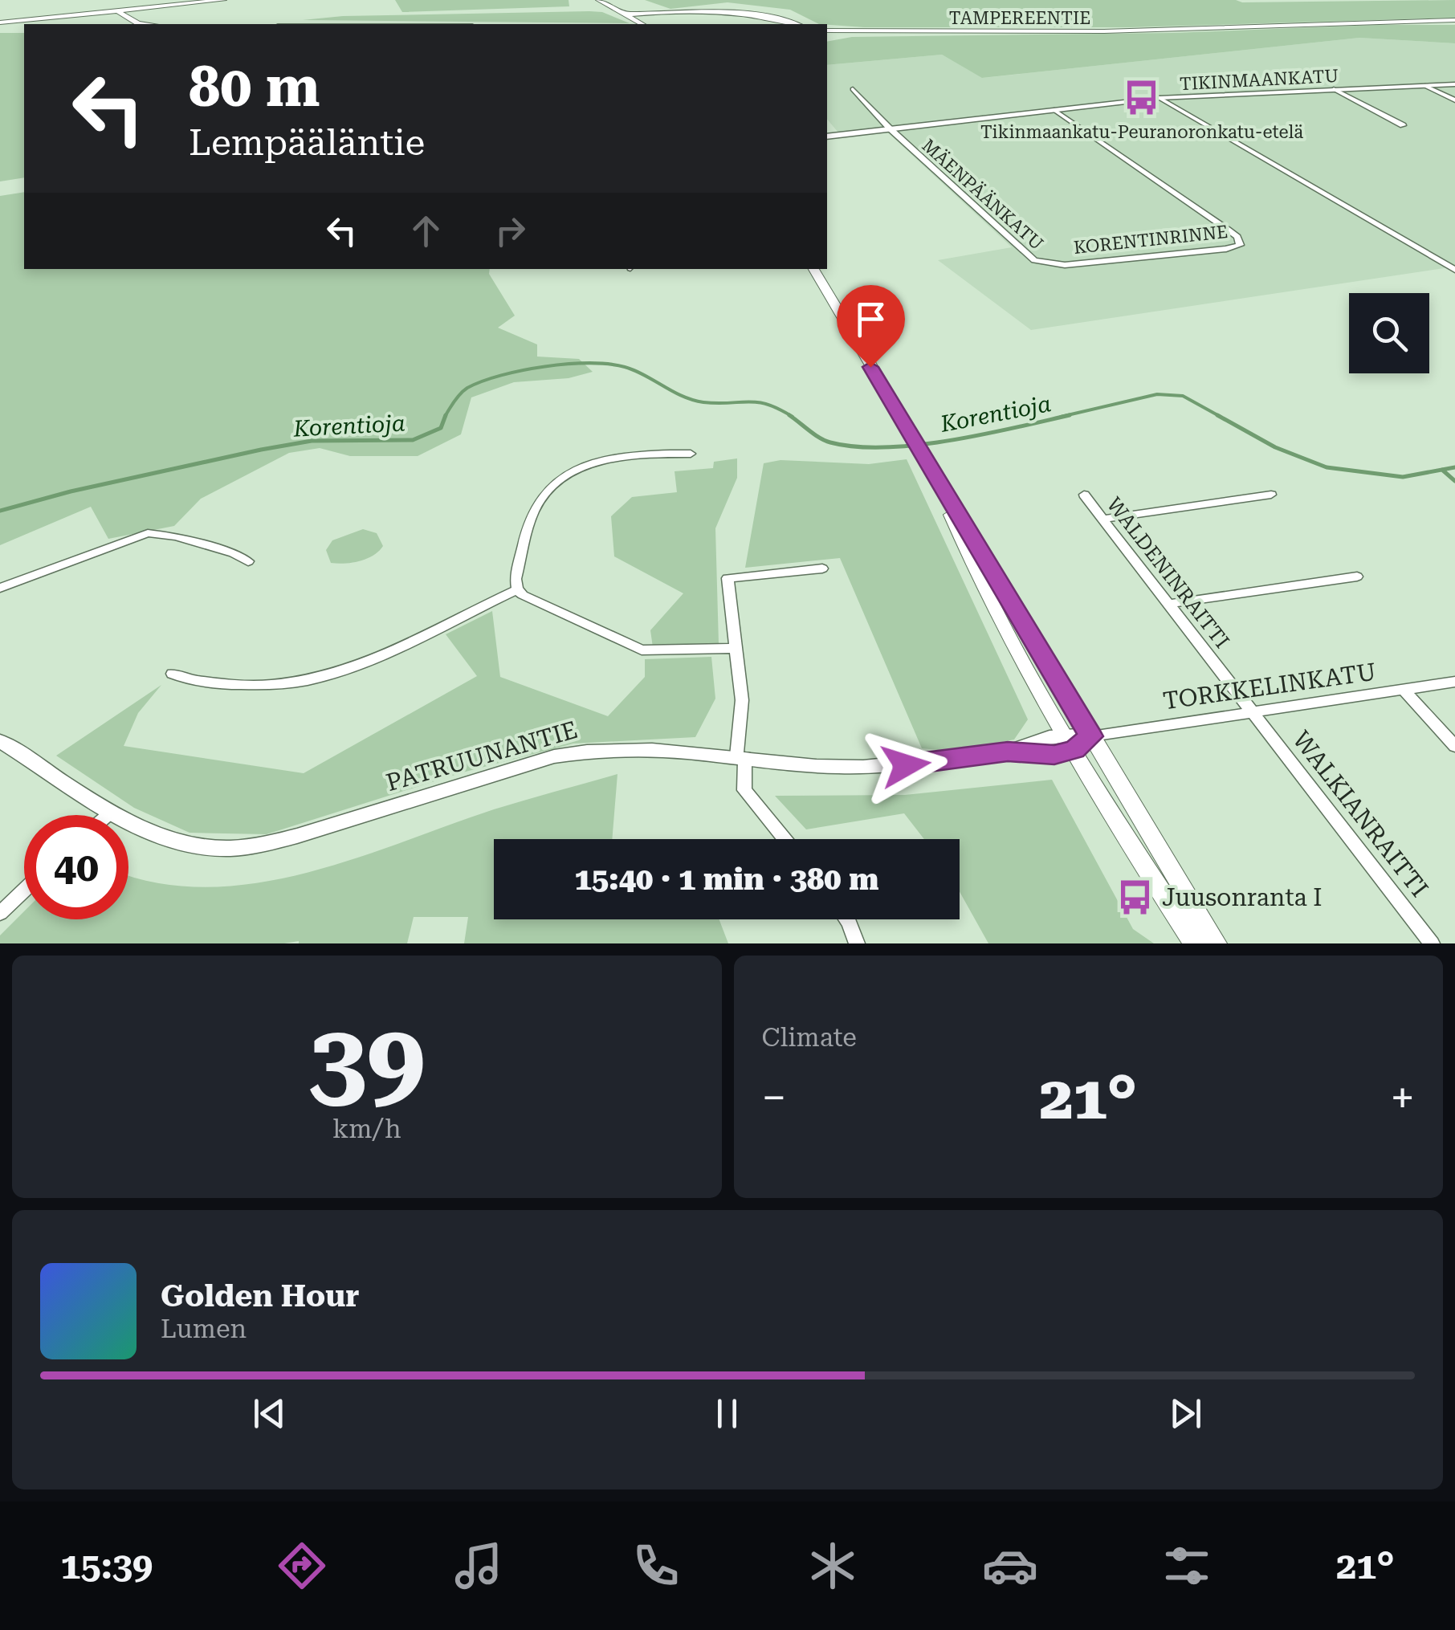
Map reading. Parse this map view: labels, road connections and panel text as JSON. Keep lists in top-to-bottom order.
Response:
{
  "streets": {
    "main road": ["TAMPEREENTIE"],
    "street": [
      "TIKINMAANKATU",
      "MÄENPÄÄNKATU",
      "KORENTINRINNE",
      "WALDENINRAITTI",
      "TORKKELINKATU",
      "PATRUUNANTIE",
      "WALKIANRAITTI"
    ]
  },
  "crossings": [
    ["TIKINMAANKATU", "MÄENPÄÄNKATU"],
    ["TIKINMAANKATU", "KORENTINRINNE"],
    ["MÄENPÄÄNKATU", "KORENTINRINNE"],
    ["WALDENINRAITTI", "TORKKELINKATU"],
    ["WALDENINRAITTI", "WALKIANRAITTI"],
    ["TORKKELINKATU", "PATRUUNANTIE"],
    ["TORKKELINKATU", "WALKIANRAITTI"]
  ],
  "water": ["Korentioja"],
  "places": {
    "bus stop": ["Tikinmaankatu-Peuranoronkatu-etelä", "Juusonranta I"]
  },
  "page": {
    "turn": ["80 m", "Lempääläntie"],
    "limit": "40",
    "trip": "15:40 · 1 min · 380 m",
    "tile": [
      ["39", "km/h"],
      "Climate"
    ],
    "heat": ["−", "21°", "+"],
    "song": ["Golden Hour", "Lumen"],
    "tabs": ["15:39", "21°"]
  }
}
